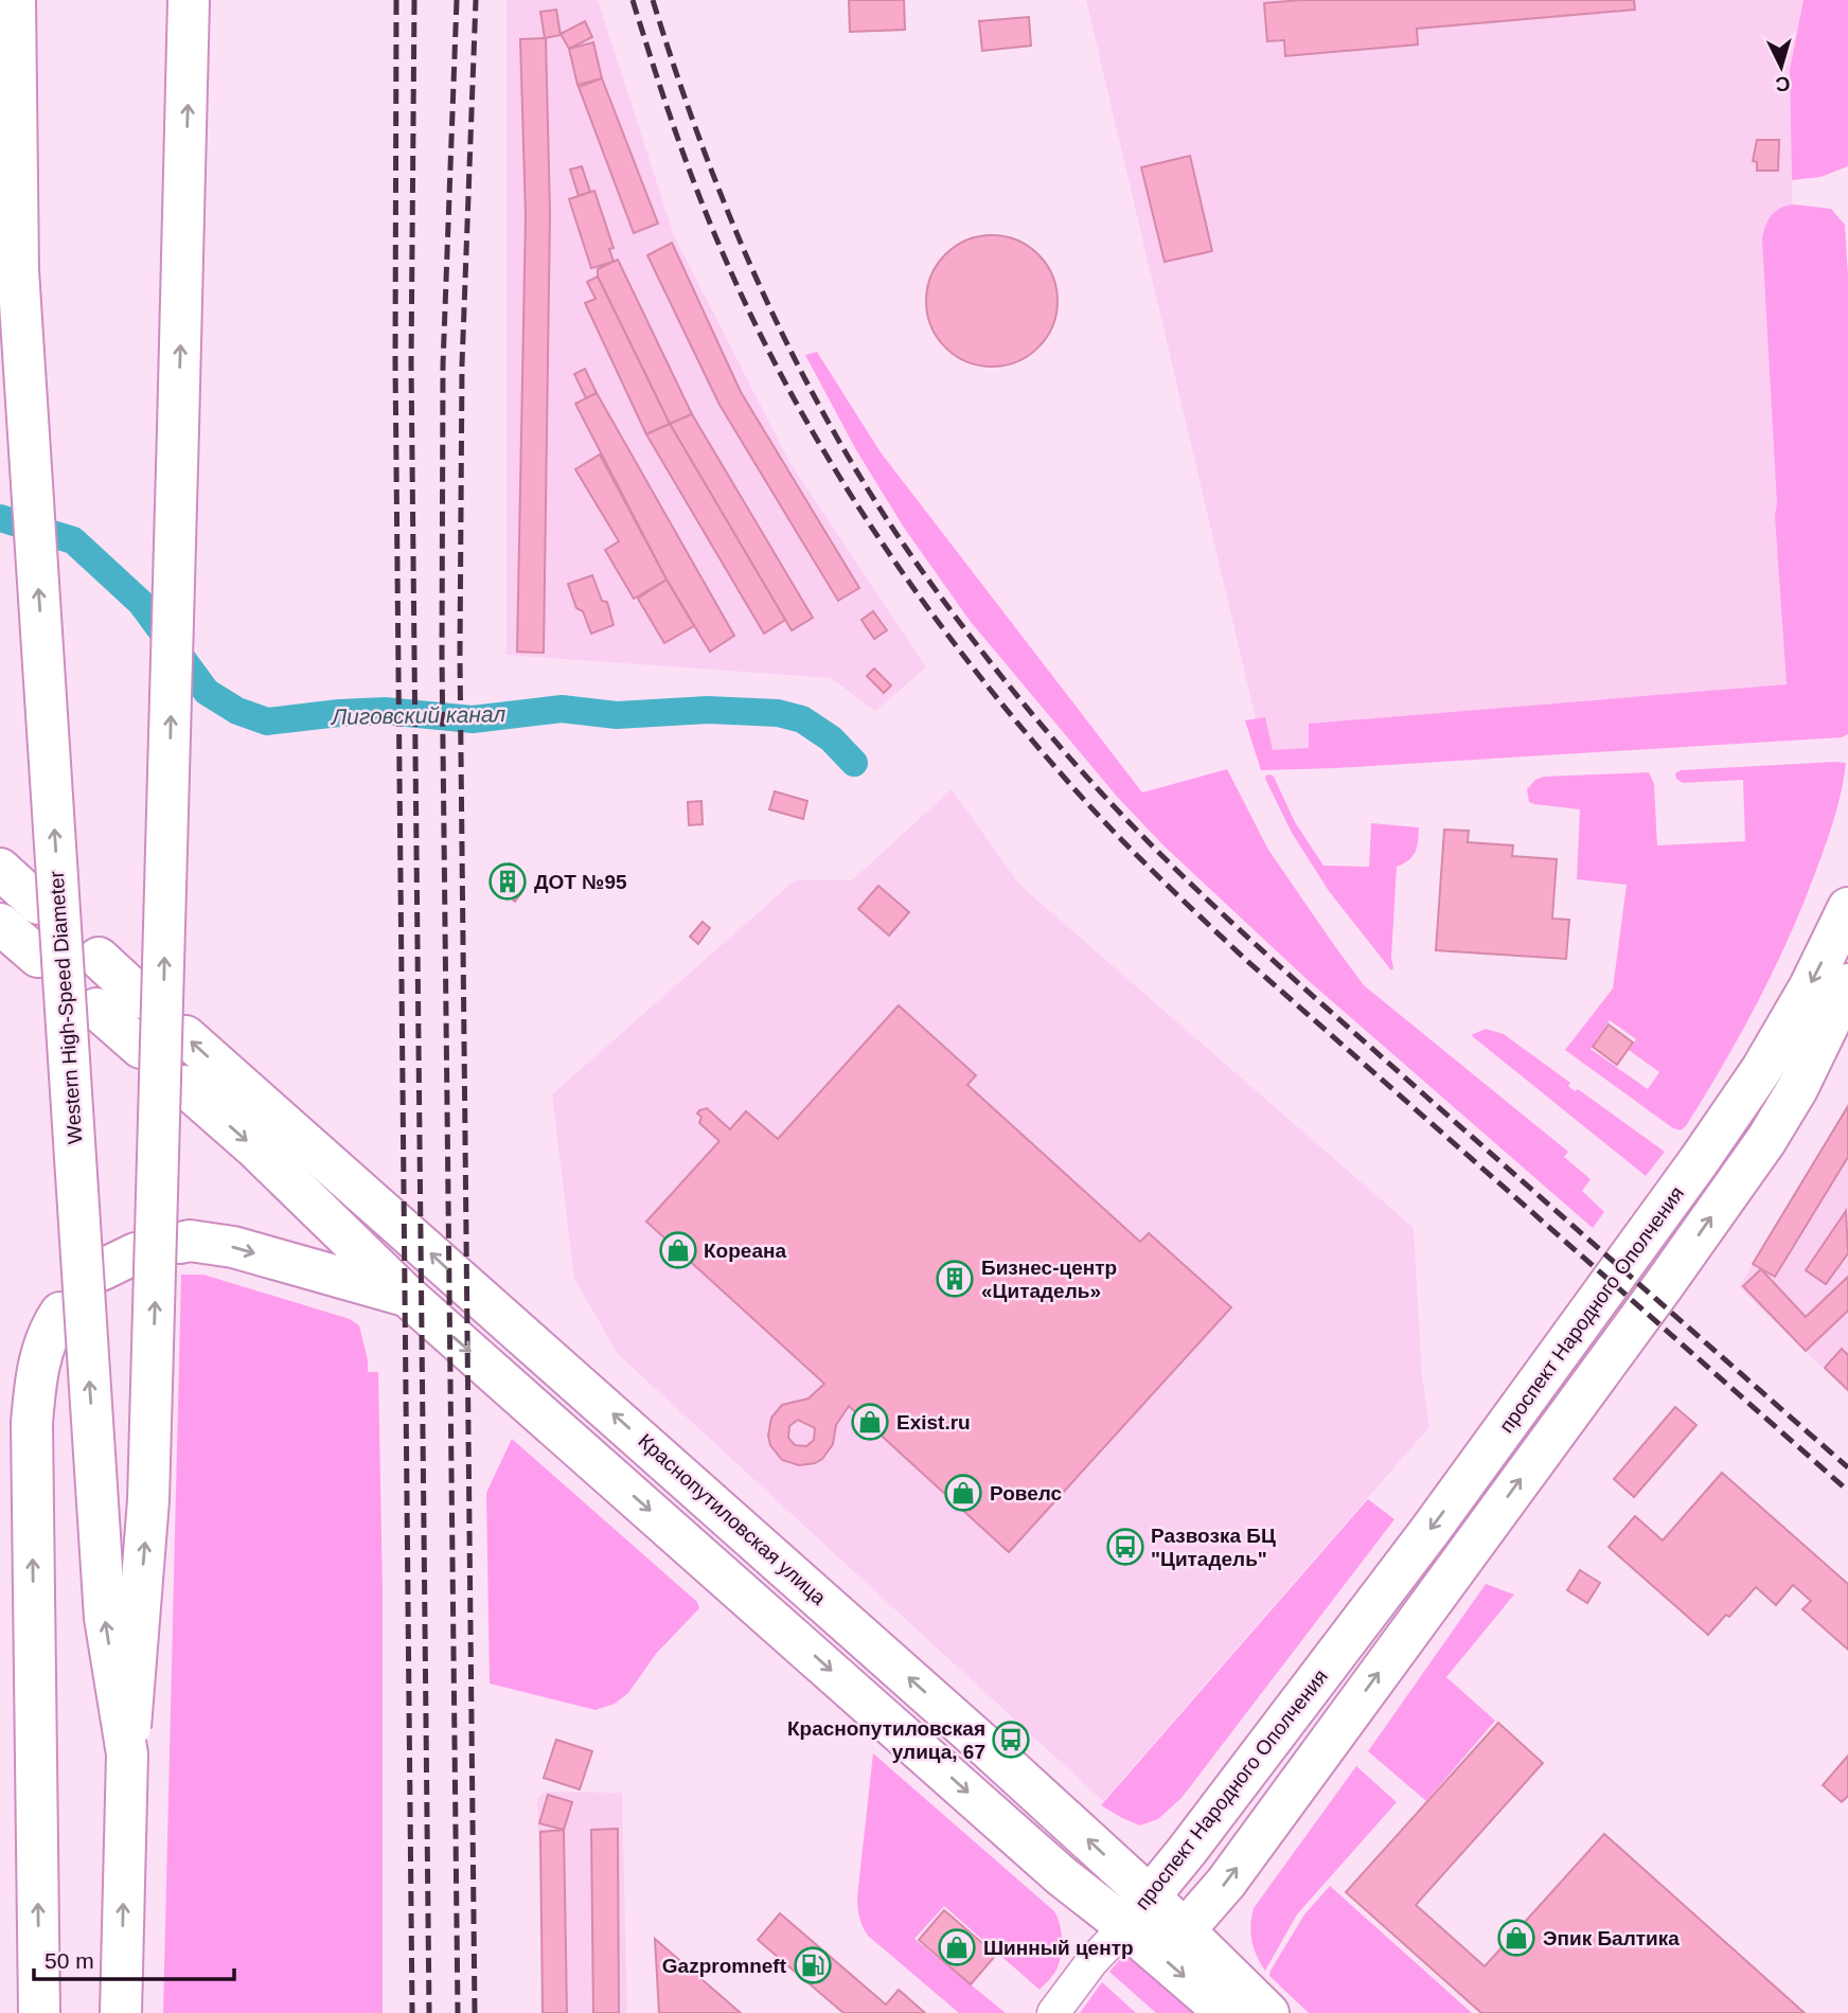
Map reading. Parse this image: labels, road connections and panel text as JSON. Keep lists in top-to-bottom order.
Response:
{
  "streets": {
    "main road": ["Western High-Speed Diameter", "проспект Народного Ополчения", "Краснопутиловская улица"]
  },
  "crossings": [
    ["проспект Народного Ополчения", "Краснопутиловская улица"]
  ],
  "water": ["Лиговский канал"],
  "places": {
    "building": ["ДОТ №95", "Бизнес-центр «Цитадель»"],
    "shop": [
      "Кореана",
      "Exist.ru",
      "Ровелс",
      "Эпик Балтика",
      "Шинный центр"
    ],
    "bus stop": ["Развозка БЦ \"Цитадель\"", "Краснопутиловская улица, 67"],
    "fuel station": ["Gazpromneft"]
  },
  "scale_bar": "50 m",
  "north": "bottom"
}
